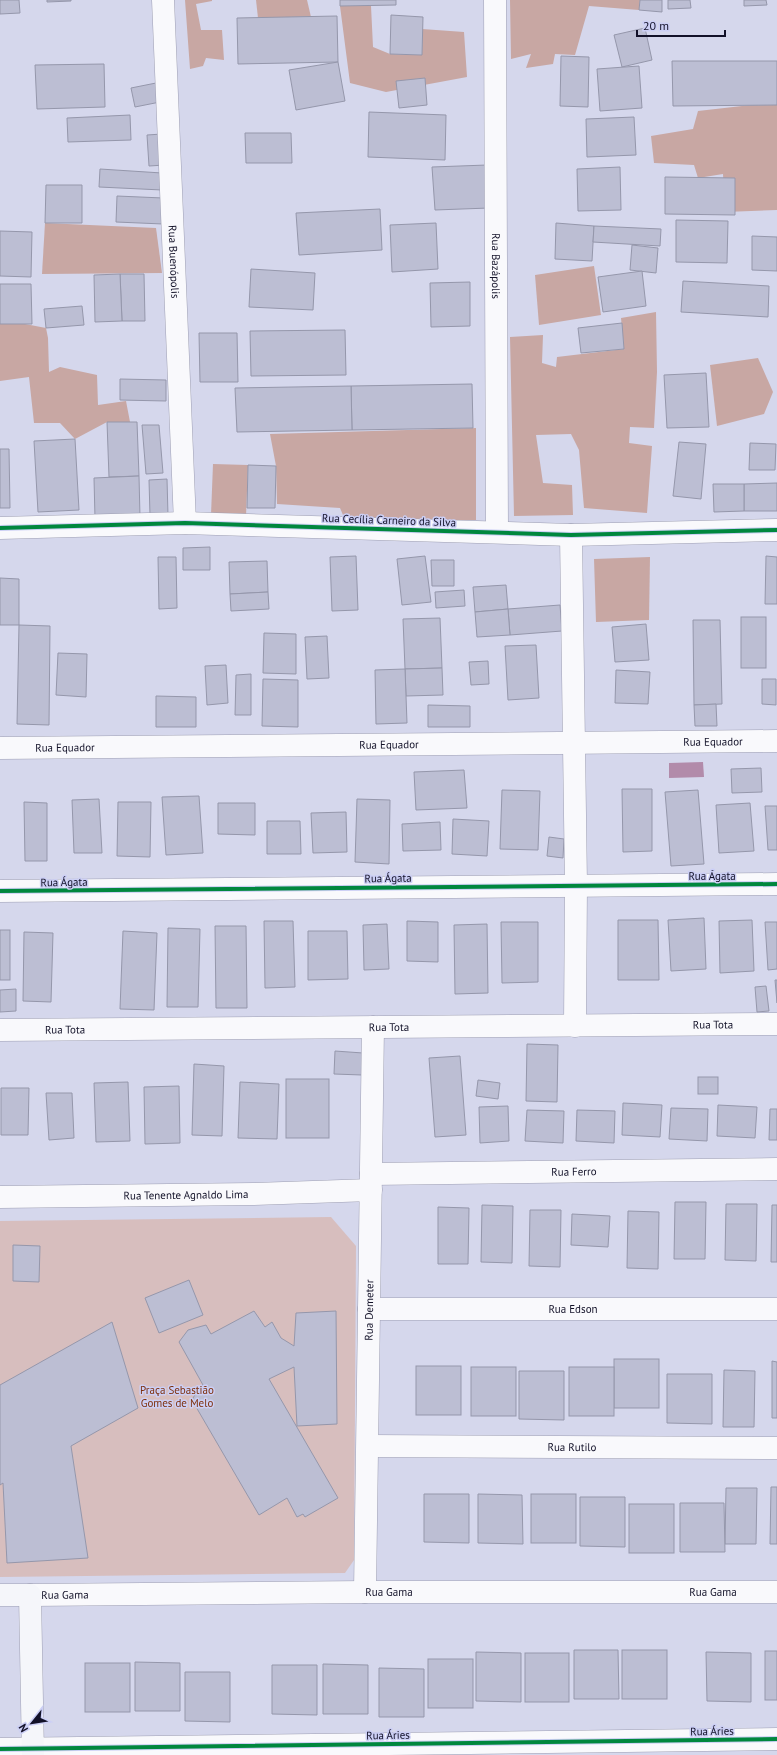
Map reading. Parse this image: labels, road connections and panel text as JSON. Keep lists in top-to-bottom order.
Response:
{
  "streets": {
    "street": [
      "Rua Buenópolis",
      "Rua Bazápolis",
      "Rua Cecília Carneiro da Silva",
      "Rua Equador",
      "Rua Ágata",
      "Rua Tota",
      "Rua Ferro",
      "Rua Tenente Agnaldo Lima",
      "Rua Demeter",
      "Rua Edson",
      "Rua Rutilo",
      "Rua Gama",
      "Rua Áries"
    ]
  },
  "crossings": [
    ["Rua Buenópolis", "Rua Cecília Carneiro da Silva"],
    ["Rua Bazápolis", "Rua Cecília Carneiro da Silva"],
    ["Rua Tota", "Rua Demeter"],
    ["Rua Ferro", "Rua Tenente Agnaldo Lima"],
    ["Rua Ferro", "Rua Demeter"],
    ["Rua Tenente Agnaldo Lima", "Rua Demeter"],
    ["Rua Demeter", "Rua Edson"],
    ["Rua Demeter", "Rua Rutilo"],
    ["Rua Demeter", "Rua Gama"]
  ],
  "parks": ["Praça Sebastião Gomes de Melo"],
  "scale_bar": "20 m",
  "north": "bottom left"
}
